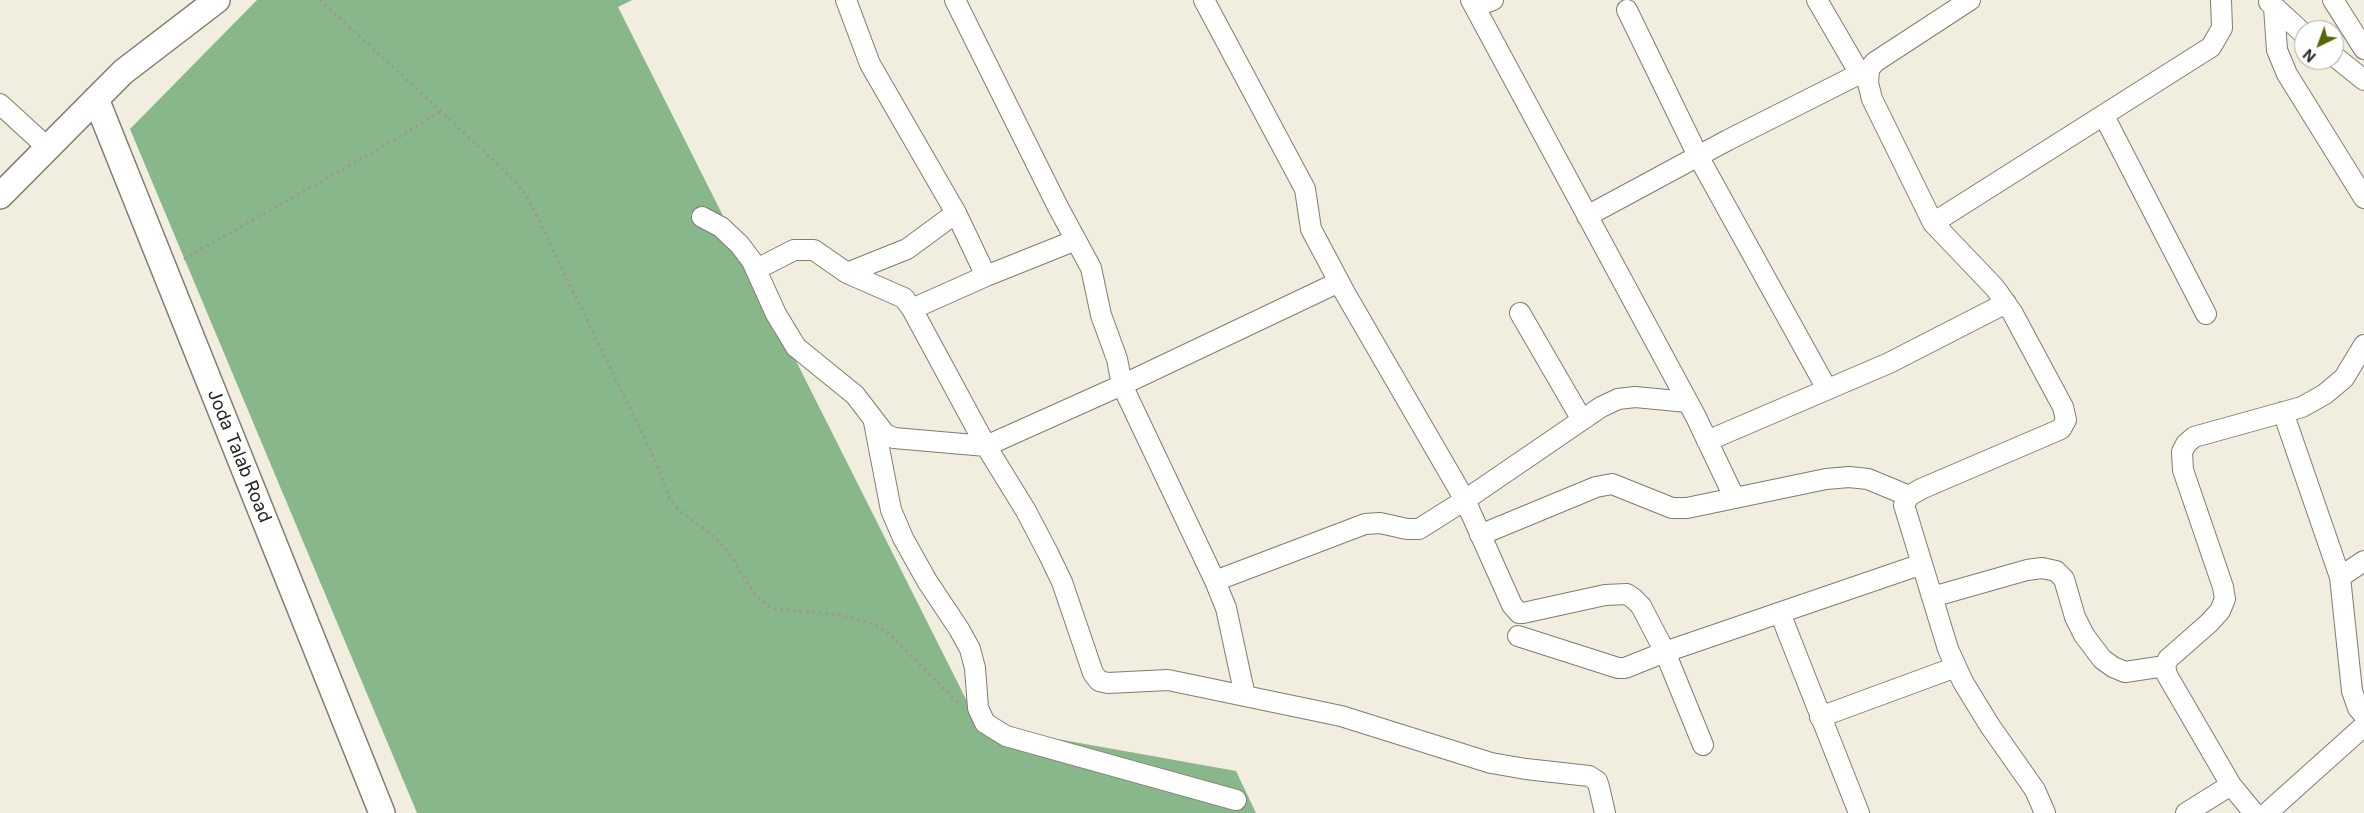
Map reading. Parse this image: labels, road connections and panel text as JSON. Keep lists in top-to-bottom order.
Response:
{
  "streets": {
    "street": ["Joda Talab Road"]
  },
  "north": "bottom left"
}
